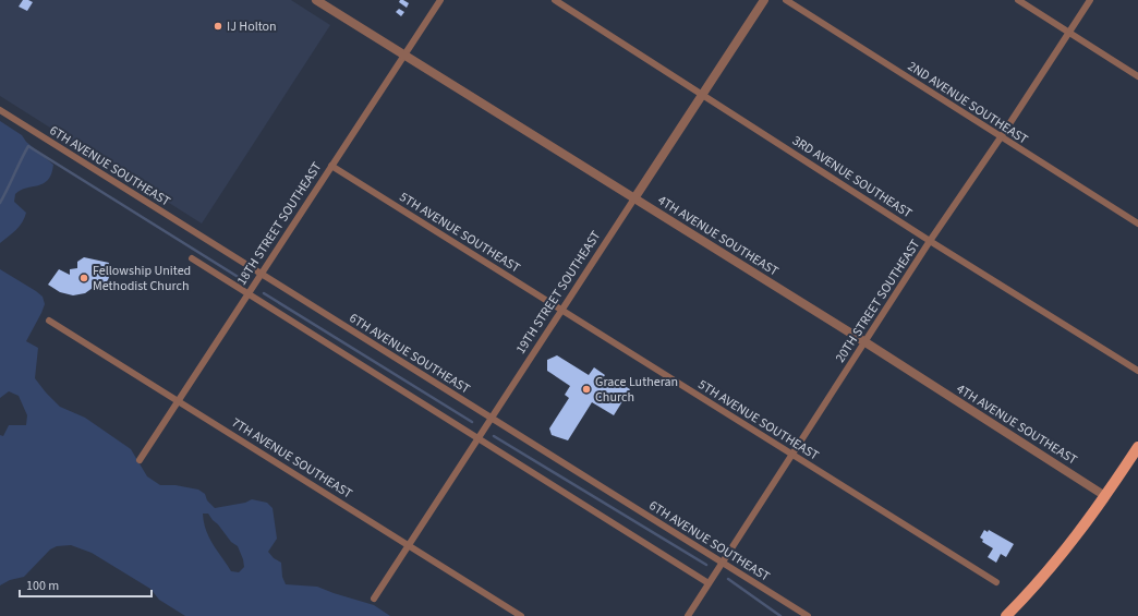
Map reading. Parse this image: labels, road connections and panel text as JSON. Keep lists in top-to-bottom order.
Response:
{
  "streets": {
    "street": [
      "2ND AVENUE SOUTHEAST",
      "6TH AVENUE SOUTHEAST",
      "3RD AVENUE SOUTHEAST",
      "18TH STREET SOUTHEAST",
      "5TH AVENUE SOUTHEAST",
      "4TH AVENUE SOUTHEAST",
      "19TH STREET SOUTHEAST",
      "20TH STREET SOUTHEAST",
      "7TH AVENUE SOUTHEAST"
    ]
  },
  "crossings": [
    ["2ND AVENUE SOUTHEAST", "20TH STREET SOUTHEAST"],
    ["6TH AVENUE SOUTHEAST", "18TH STREET SOUTHEAST"],
    ["6TH AVENUE SOUTHEAST", "19TH STREET SOUTHEAST"],
    ["6TH AVENUE SOUTHEAST", "20TH STREET SOUTHEAST"],
    ["3RD AVENUE SOUTHEAST", "19TH STREET SOUTHEAST"],
    ["3RD AVENUE SOUTHEAST", "20TH STREET SOUTHEAST"],
    ["18TH STREET SOUTHEAST", "5TH AVENUE SOUTHEAST"],
    ["18TH STREET SOUTHEAST", "4TH AVENUE SOUTHEAST"],
    ["18TH STREET SOUTHEAST", "7TH AVENUE SOUTHEAST"],
    ["5TH AVENUE SOUTHEAST", "19TH STREET SOUTHEAST"],
    ["5TH AVENUE SOUTHEAST", "20TH STREET SOUTHEAST"],
    ["4TH AVENUE SOUTHEAST", "19TH STREET SOUTHEAST"],
    ["4TH AVENUE SOUTHEAST", "20TH STREET SOUTHEAST"],
    ["19TH STREET SOUTHEAST", "7TH AVENUE SOUTHEAST"]
  ],
  "places": ["IJ Holton", "Fellowship United Methodist Church", "Grace Lutheran Church"],
  "scale_bar": "100 m"
}
